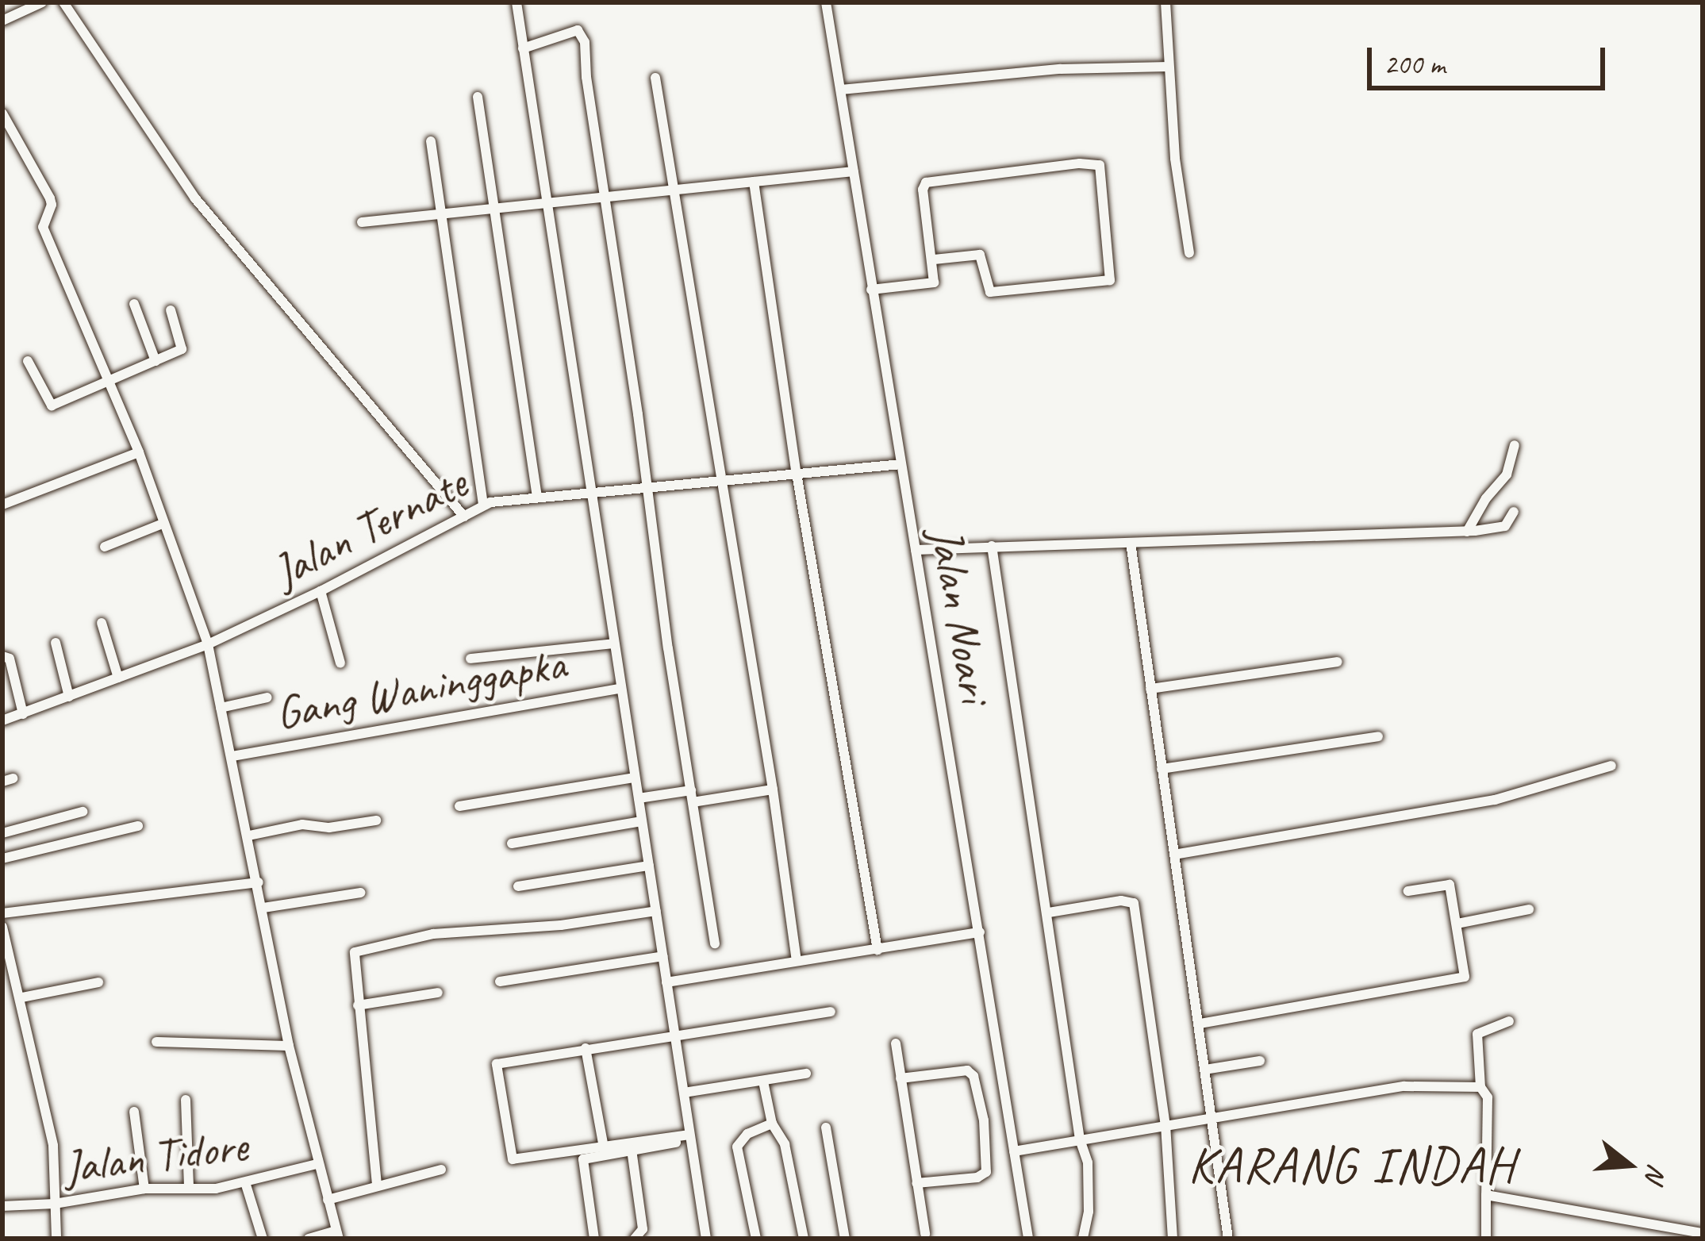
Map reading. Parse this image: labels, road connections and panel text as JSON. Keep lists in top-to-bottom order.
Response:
{
  "streets": {
    "street": [
      "Jalan Ternate",
      "Jalan Noari",
      "Gang Waninggapka",
      "Jalan Tidore"
    ]
  },
  "crossings": [
    ["Jalan Ternate", "Jalan Noari"]
  ],
  "districts": ["KARANG INDAH"],
  "scale_bar": "200 m",
  "north": "right"
}
